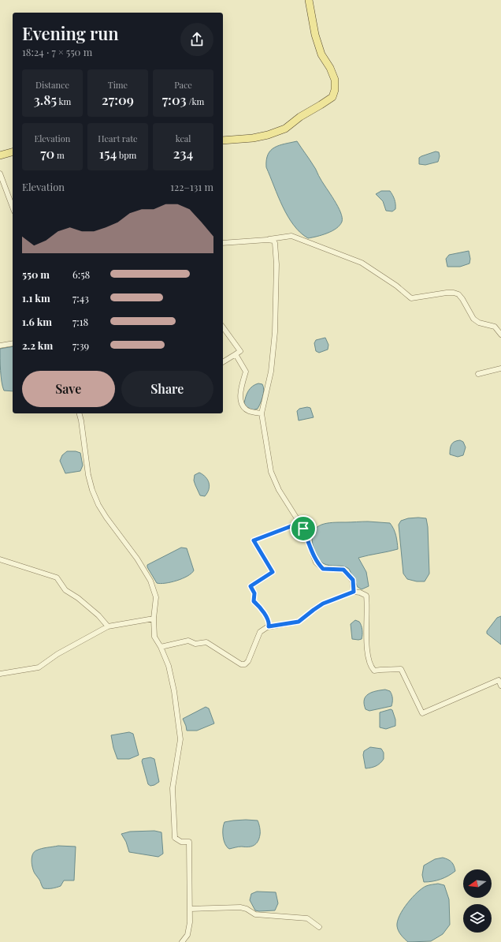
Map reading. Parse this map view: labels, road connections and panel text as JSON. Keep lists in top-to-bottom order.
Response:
{
  "north": "left",
  "page": {
    "heading": ["Evening run", "18:24 · 7 × 550 m"],
    "stats": [
      ["Distance", "3.85 km"],
      ["Time", "27:09"],
      ["Pace", "7:03 /km"],
      ["Elevation", "70 m"],
      ["Heart rate", "154 bpm"],
      ["kcal", "234"]
    ],
    "chart": ["Elevation", "122–131 m"],
    "list": [
      {
        "name": "550 m",
        "note": "6:58"
      },
      {
        "name": "1.1 km",
        "note": "7:43"
      },
      {
        "name": "1.6 km",
        "note": "7:18"
      },
      {
        "name": "2.2 km",
        "note": "7:39"
      }
    ],
    "buttons": ["Save", "Share"]
  }
}
